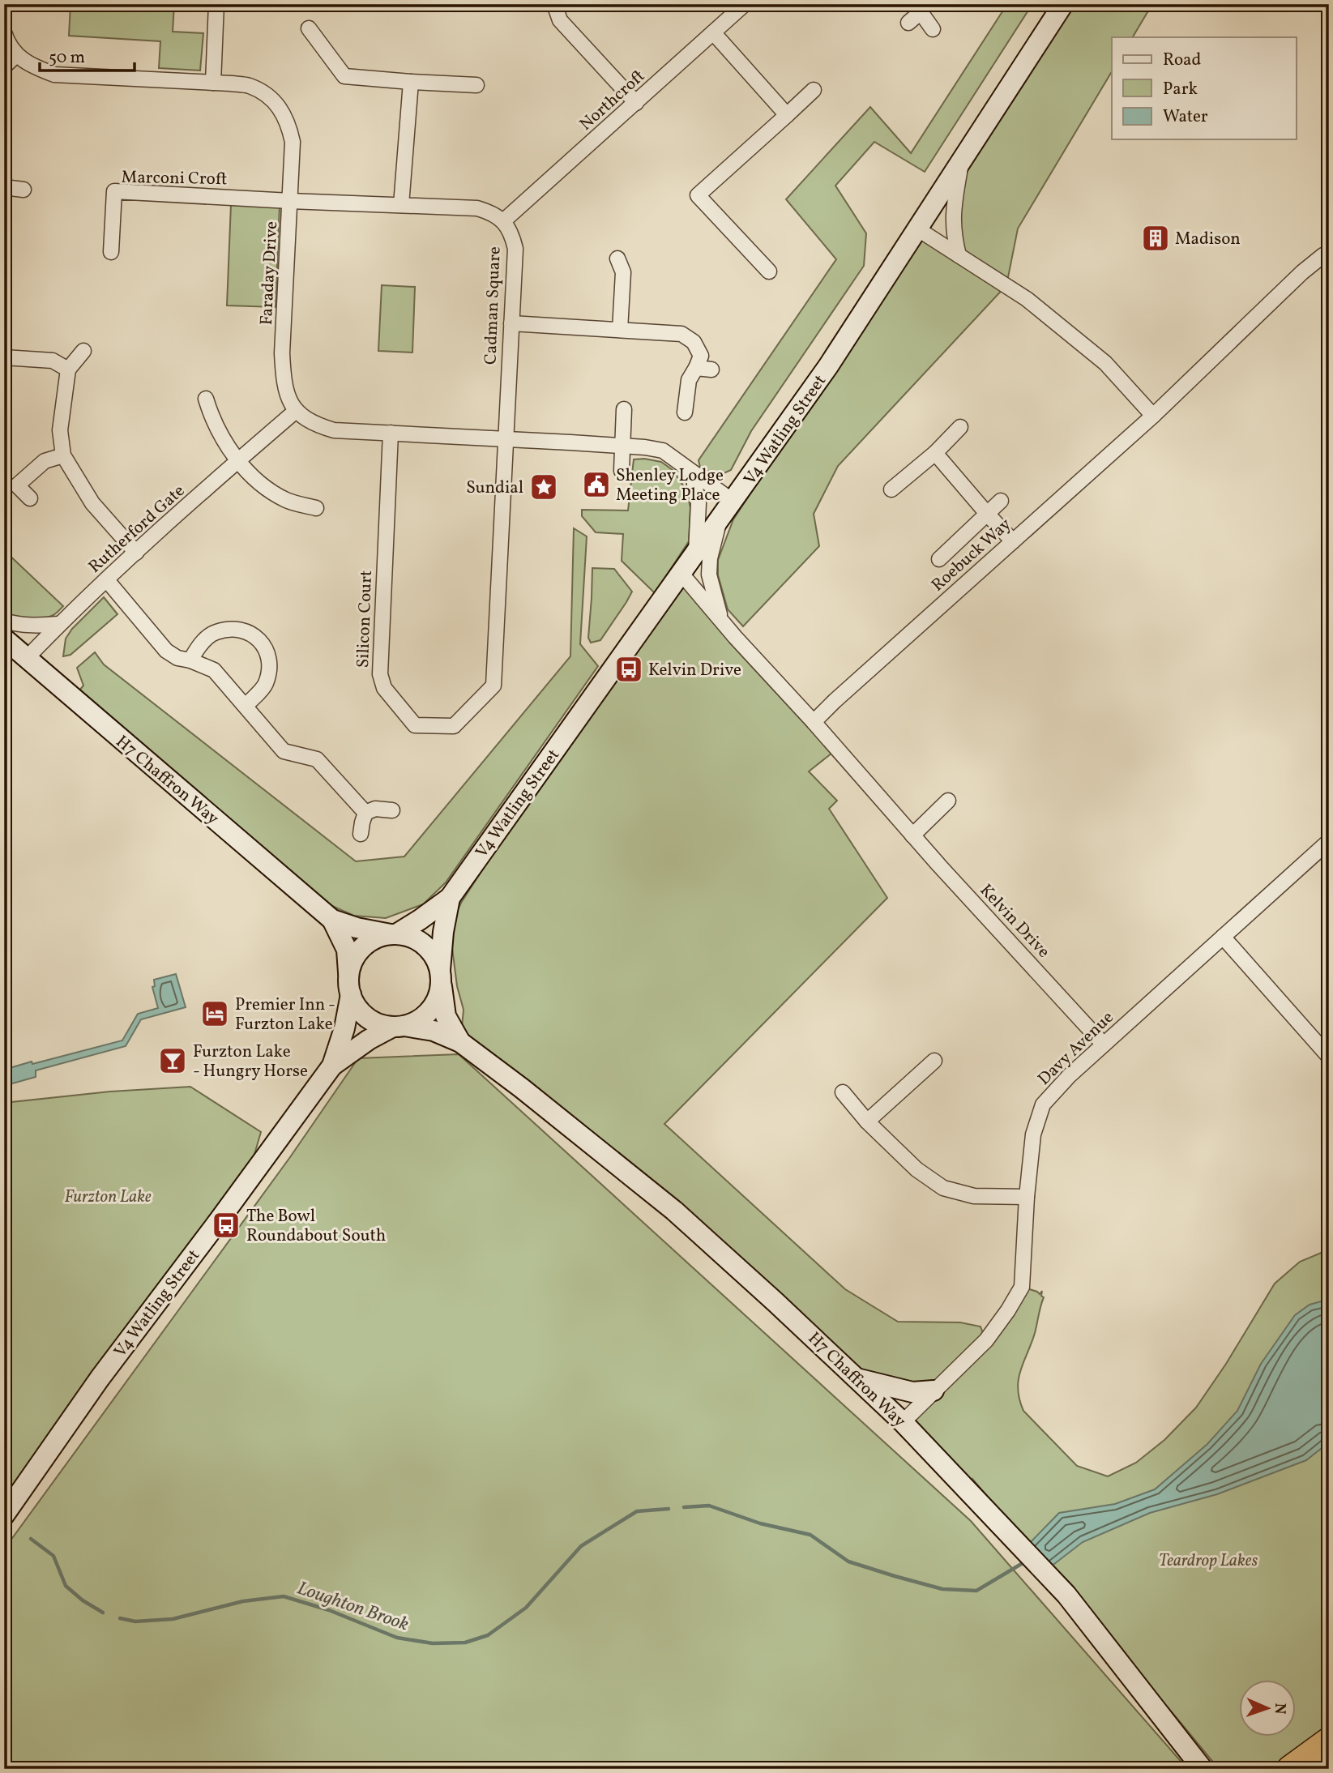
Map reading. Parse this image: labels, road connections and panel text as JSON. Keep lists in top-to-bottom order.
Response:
{
  "streets": {
    "street": [
      "Northcroft",
      "Marconi Croft",
      "Faraday Drive",
      "Cadman Square",
      "V4 Watling Street",
      "Rutherford Gate",
      "Roebuck Way",
      "Silicon Court",
      "H7 Chaffron Way",
      "Kelvin Drive",
      "Davy Avenue"
    ]
  },
  "crossings": [
    ["Northcroft", "Cadman Square"],
    ["Marconi Croft", "Faraday Drive"],
    ["Marconi Croft", "Cadman Square"],
    ["Faraday Drive", "Cadman Square"],
    ["Faraday Drive", "Rutherford Gate"],
    ["Cadman Square", "Silicon Court"],
    ["V4 Watling Street", "H7 Chaffron Way"],
    ["V4 Watling Street", "Kelvin Drive"],
    ["Rutherford Gate", "H7 Chaffron Way"],
    ["Roebuck Way", "Kelvin Drive"],
    ["H7 Chaffron Way", "Davy Avenue"],
    ["Kelvin Drive", "Davy Avenue"]
  ],
  "water": ["Loughton Brook"],
  "parks": ["Furzton Lake", "Teardrop Lakes"],
  "places": {
    "building": ["Madison"],
    "public building": ["Shenley Lodge Meeting Place"],
    "place": ["Sundial"],
    "bus stop": ["Kelvin Drive", "The Bowl Roundabout South"],
    "hotel": ["Premier Inn - Furzton Lake"],
    "bar": ["Furzton Lake - Hungry Horse"]
  },
  "legend": ["Road", "Park", "Water"],
  "scale_bar": "50 m",
  "north": "right"
}
